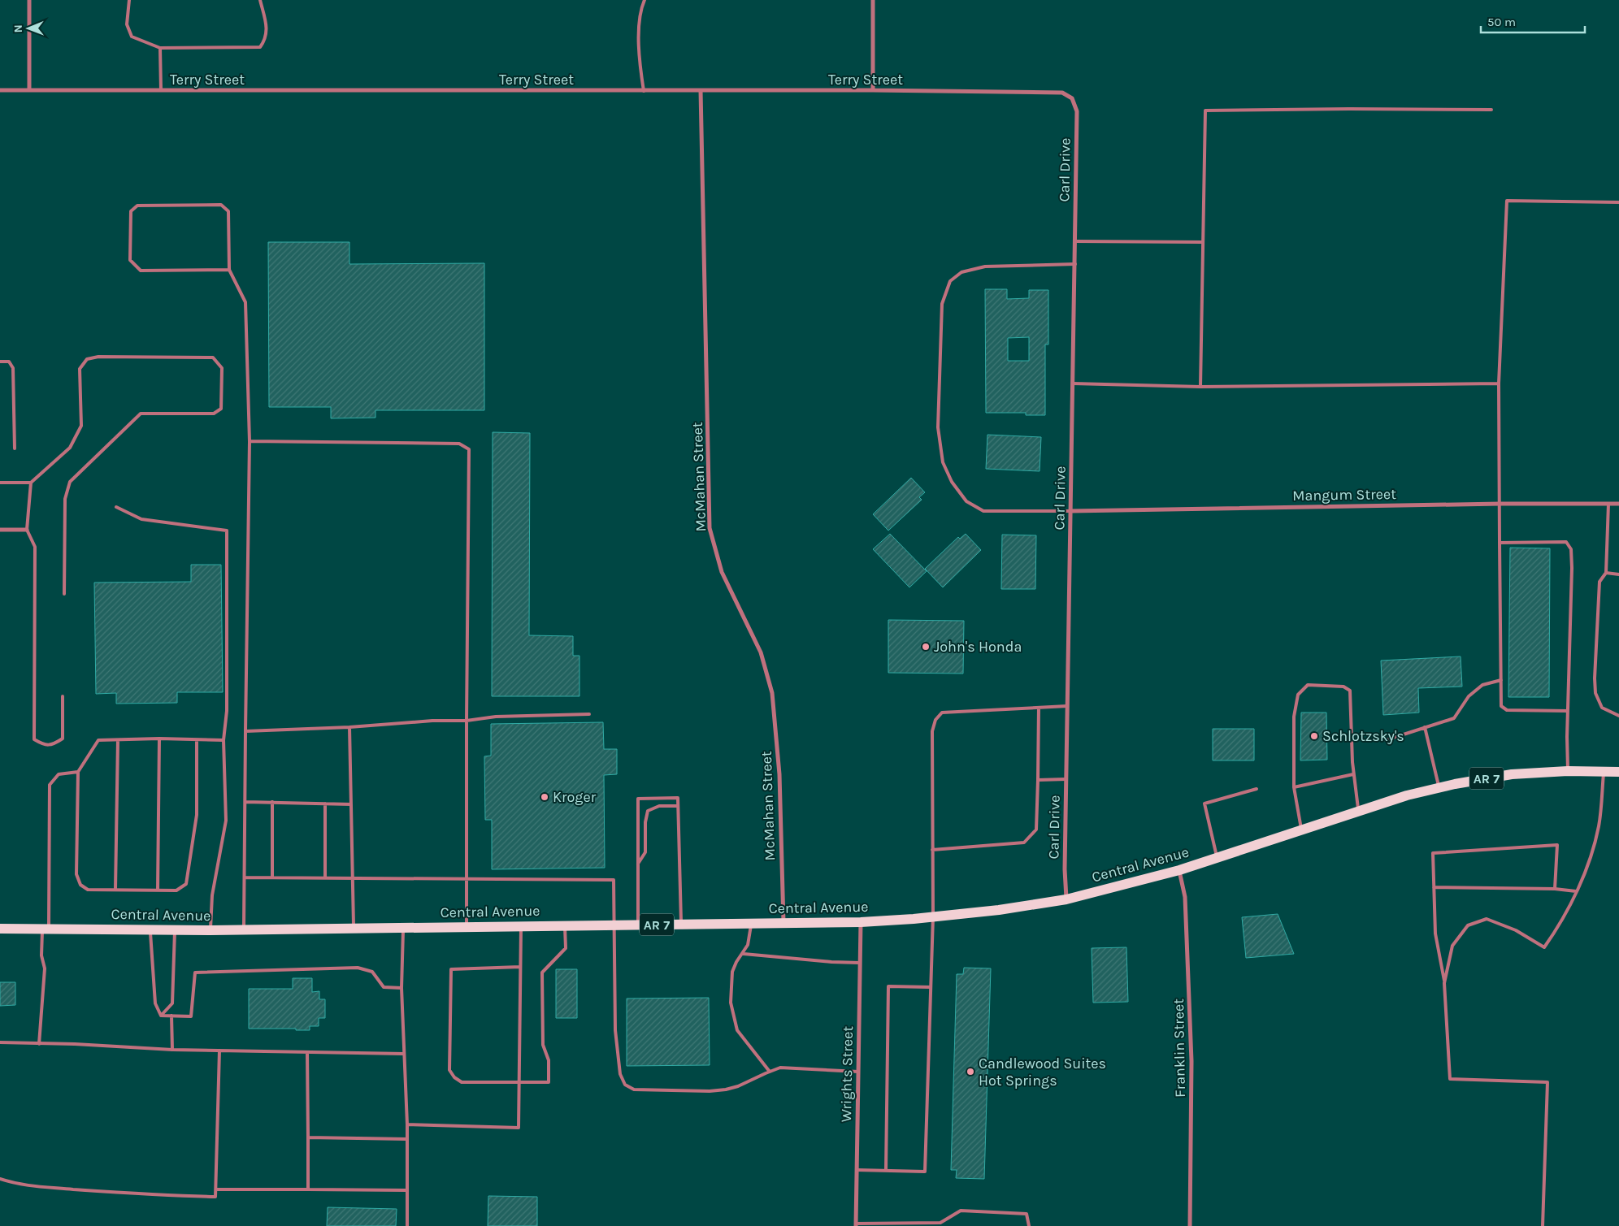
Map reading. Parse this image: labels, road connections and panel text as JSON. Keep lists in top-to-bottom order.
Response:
{
  "streets": {
    "main road": ["AR 7", "Central Avenue"],
    "street": [
      "Terry Street",
      "Carl Drive",
      "McMahan Street",
      "Mangum Street",
      "Franklin Street",
      "Wrights Street"
    ]
  },
  "crossings": [
    ["Terry Street", "Carl Drive"],
    ["Terry Street", "McMahan Street"],
    ["Carl Drive", "Mangum Street"],
    ["Carl Drive", "Central Avenue"],
    ["McMahan Street", "Central Avenue"],
    ["Central Avenue", "Franklin Street"],
    ["Central Avenue", "Wrights Street"]
  ],
  "places": [
    "John's Honda",
    "Schlotzsky's",
    "Kroger",
    "Candlewood Suites Hot Springs"
  ],
  "scale_bar": "50 m",
  "north": "left"
}
